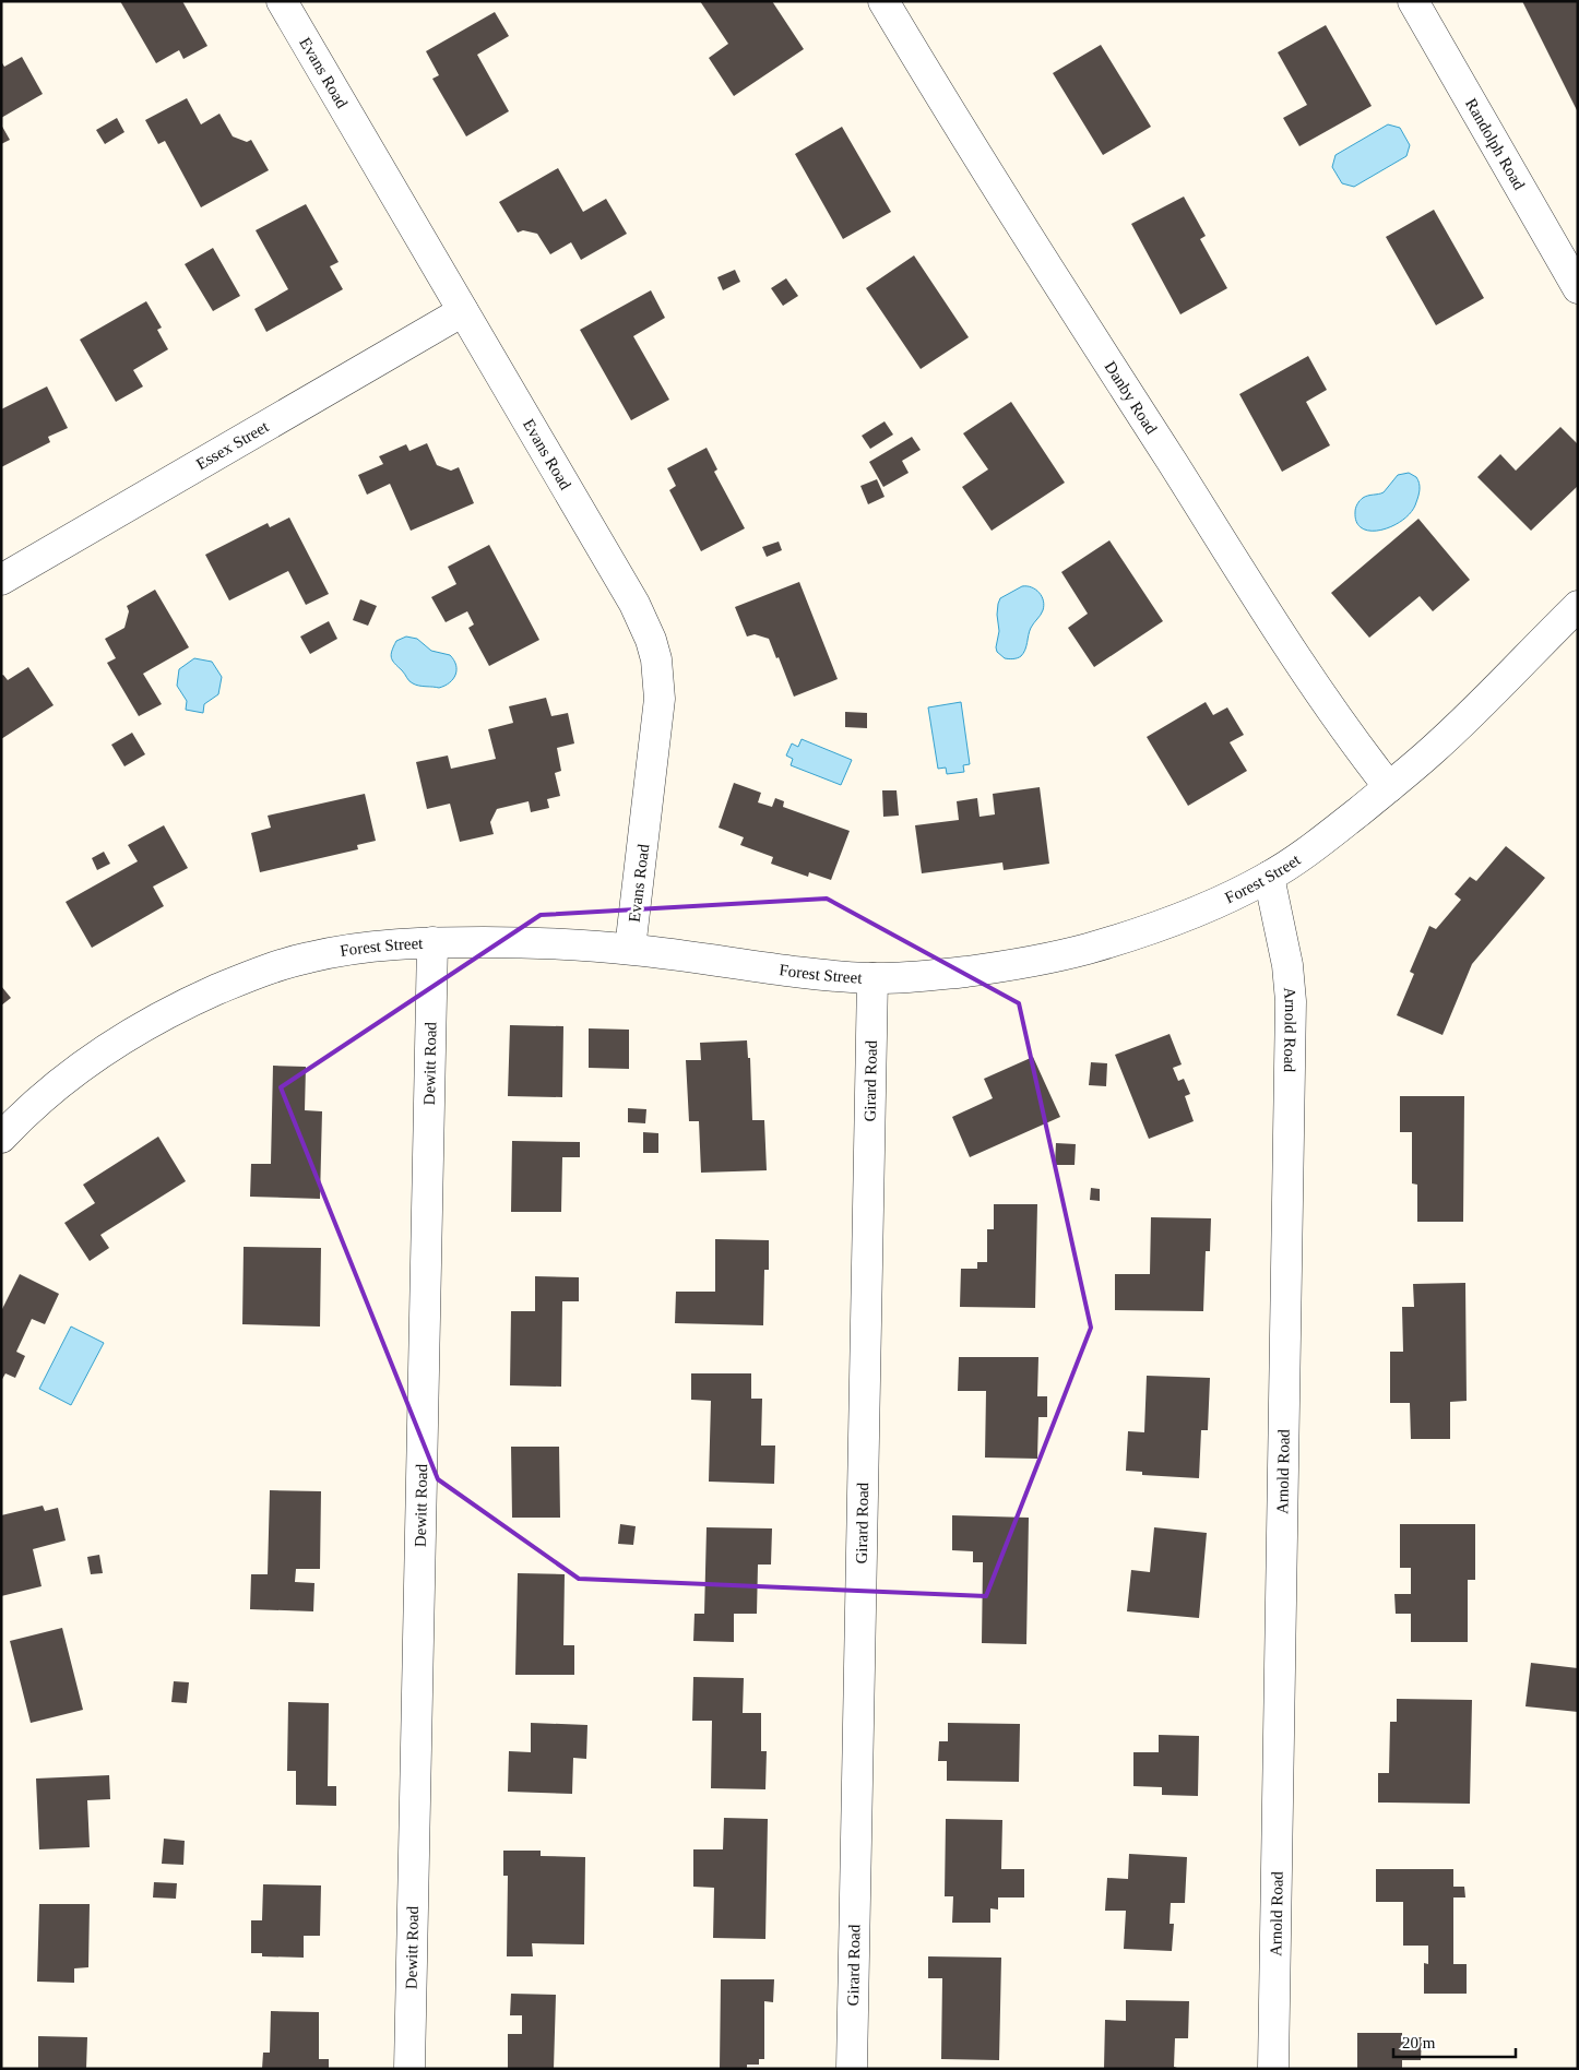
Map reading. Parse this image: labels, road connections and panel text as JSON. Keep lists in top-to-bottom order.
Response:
{
  "streets": {
    "street": [
      "Evans Road",
      "Randolph Road",
      "Danby Road",
      "Essex Street",
      "Forest Street",
      "Arnold Road",
      "Dewitt Road",
      "Girard Road"
    ]
  },
  "crossings": [
    ["Evans Road", "Essex Street"],
    ["Evans Road", "Forest Street"],
    ["Danby Road", "Forest Street"],
    ["Forest Street", "Arnold Road"],
    ["Forest Street", "Dewitt Road"],
    ["Forest Street", "Girard Road"]
  ],
  "scale_bar": "20 m"
}
